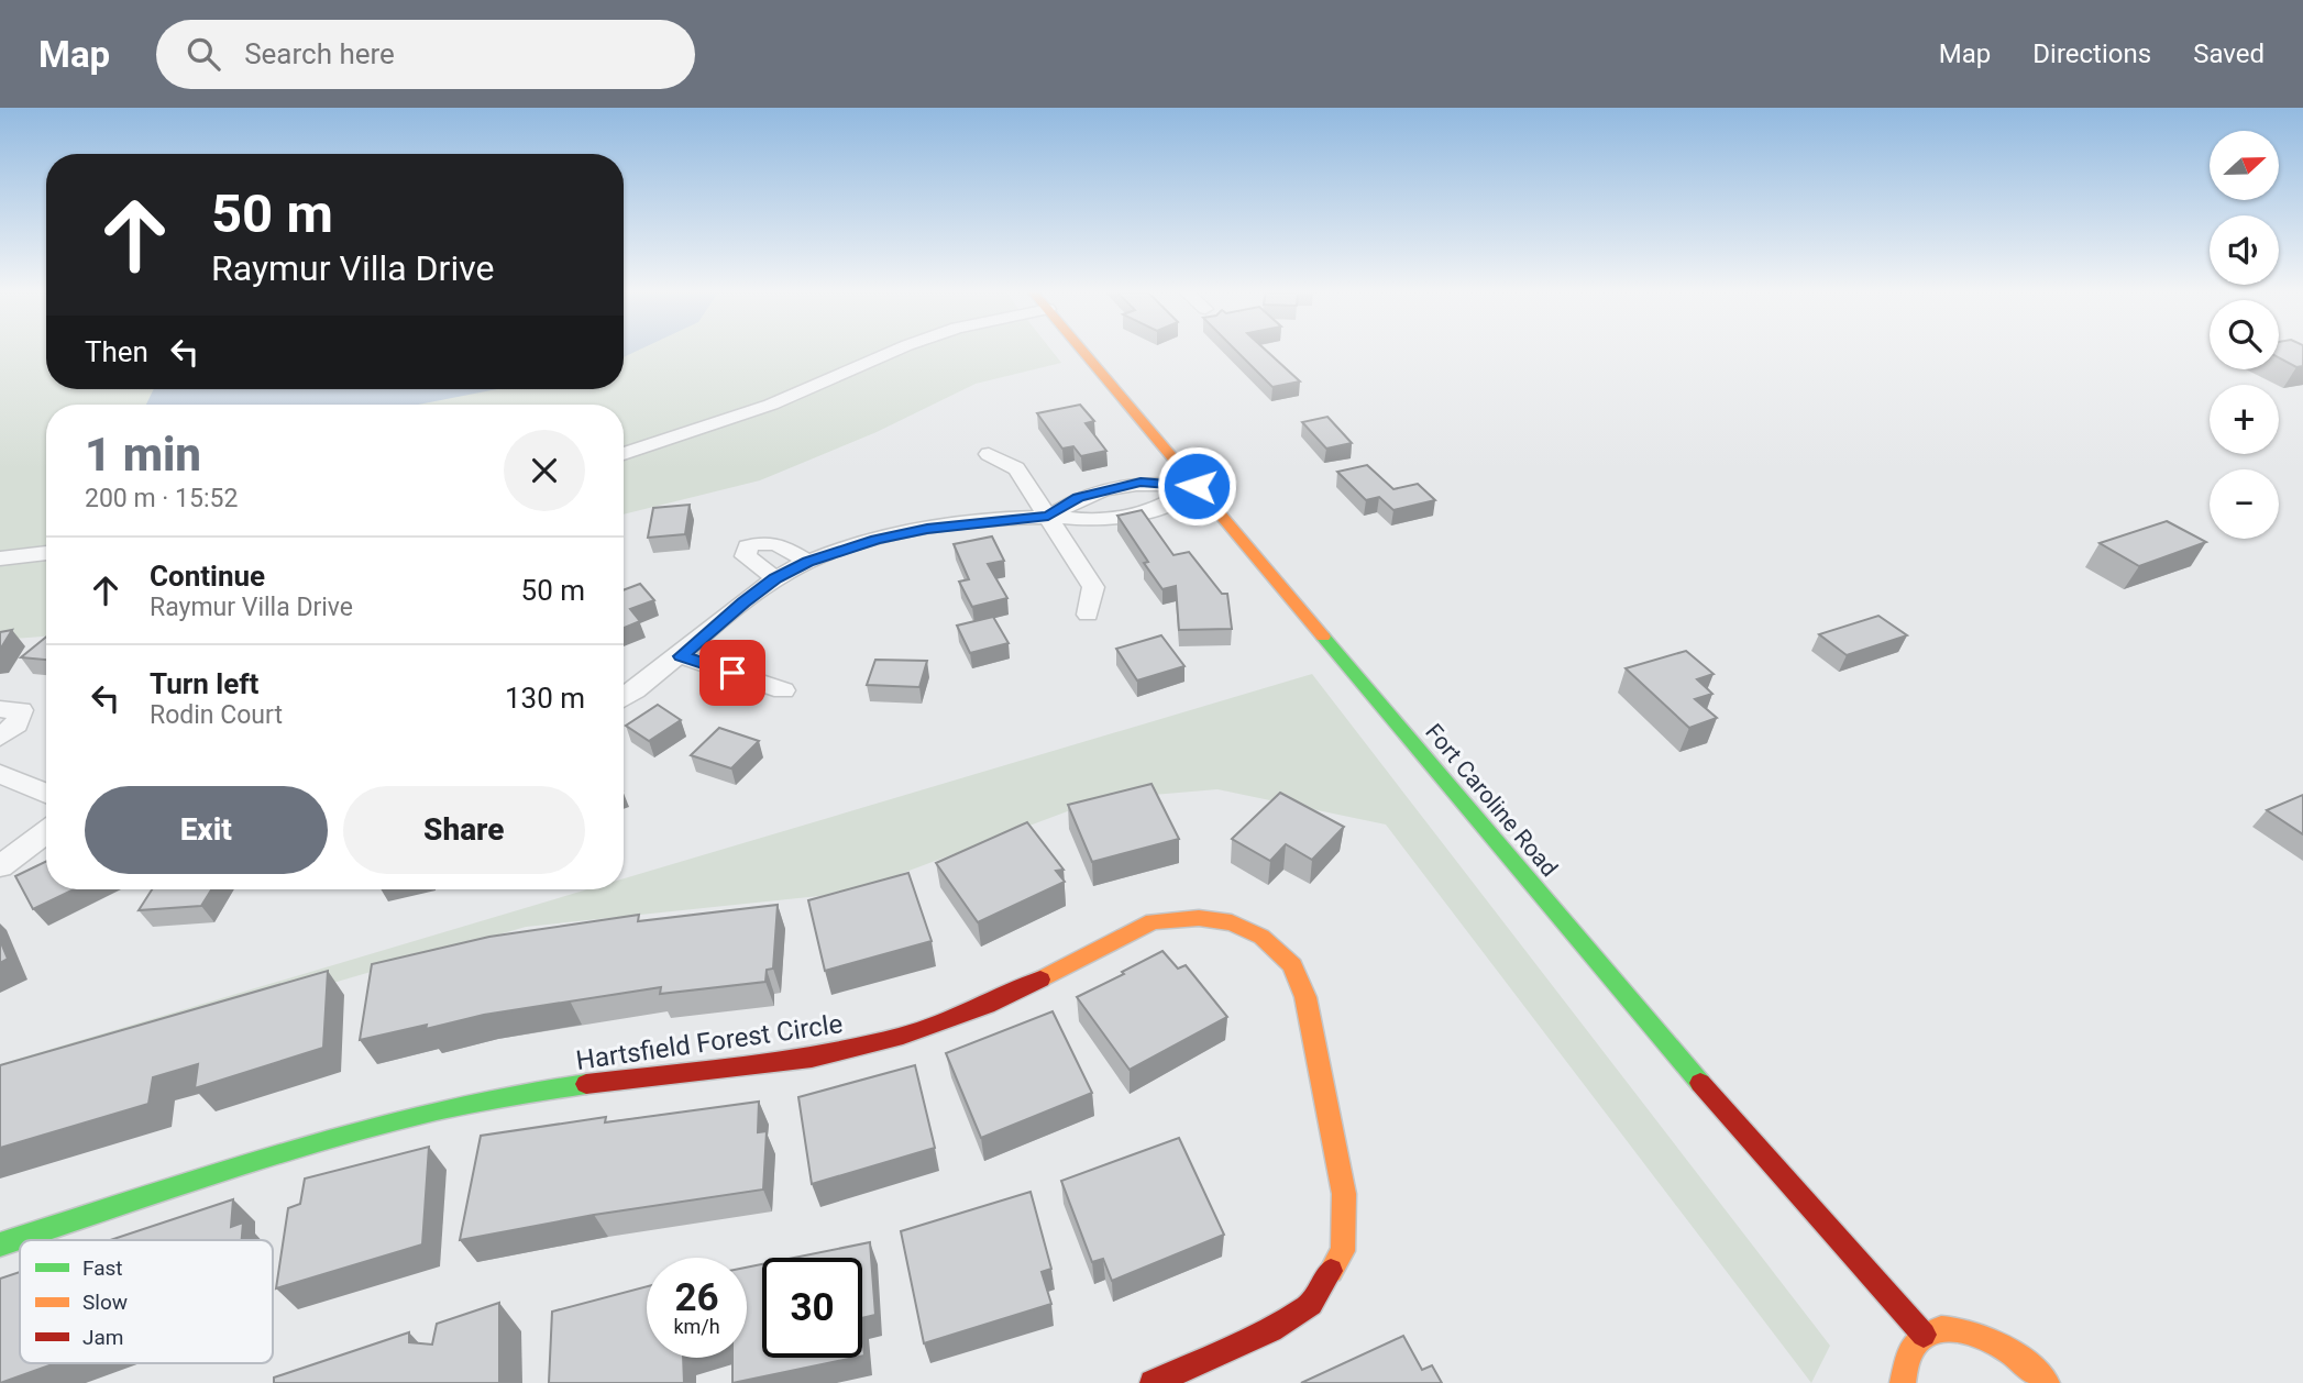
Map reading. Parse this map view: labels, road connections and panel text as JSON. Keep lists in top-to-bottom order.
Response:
{
  "streets": {
    "street": ["Fort Caroline Road", "Hartsfield Forest Circle"]
  },
  "legend": ["Fast", "Slow", "Jam"],
  "north": "right",
  "page": {
    "header": "Map",
    "search": "Search here",
    "nav": ["Map", "Directions", "Saved"],
    "map_buttons": ["+", "−"],
    "turn": ["50 m", "Raymur Villa Drive"],
    "then": "Then",
    "heading": ["1 min", "200 m · 15:52"],
    "list": [
      {
        "name": "Continue",
        "note": "Raymur Villa Drive",
        "value": "50 m"
      },
      {
        "name": "Turn left",
        "note": "Rodin Court",
        "value": "130 m"
      }
    ],
    "buttons": ["Exit", "Share"],
    "speed": "26 km/h",
    "limit": "30"
  }
}
